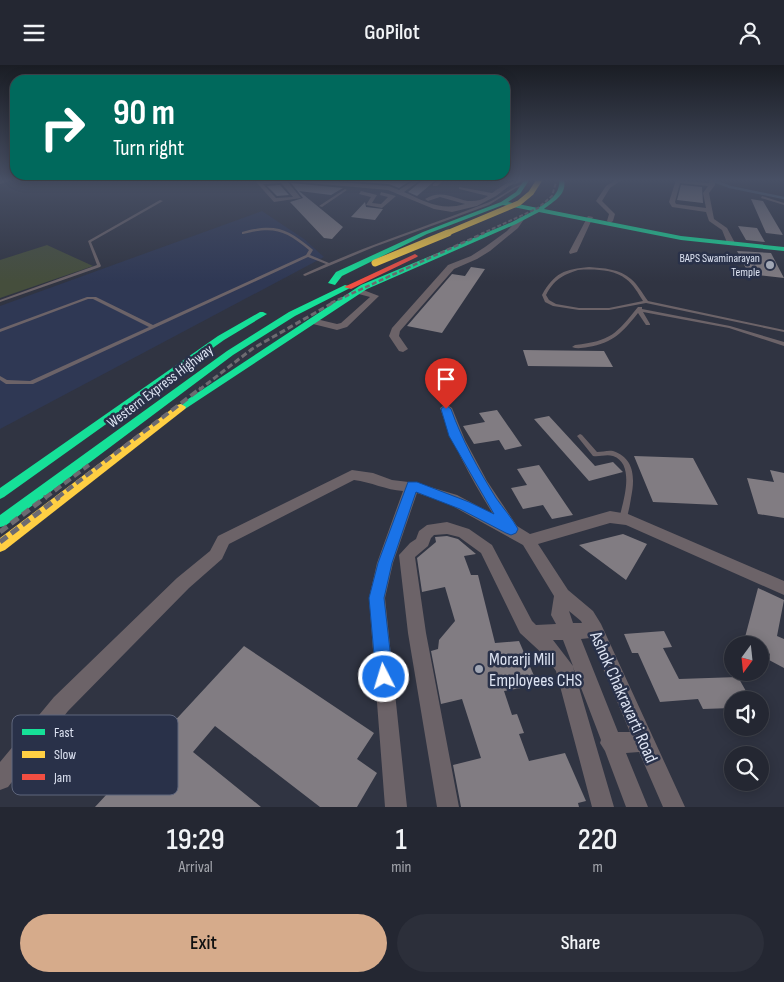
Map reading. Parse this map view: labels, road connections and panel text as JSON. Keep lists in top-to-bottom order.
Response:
{
  "streets": {
    "main road": ["Western Express Highway"],
    "street": ["Ashok Chakravarti Road"]
  },
  "places": ["BAPS Swaminarayan Temple", "Morarji Mill Employees CHS"],
  "legend": ["Fast", "Slow", "Jam"],
  "north": "bottom",
  "page": {
    "header": "GoPilot",
    "turn": ["90 m", "Turn right"],
    "eta": [
      "19:29",
      "Arrival",
      "1",
      "min",
      "220",
      "m"
    ],
    "buttons": ["Exit", "Share"]
  }
}
